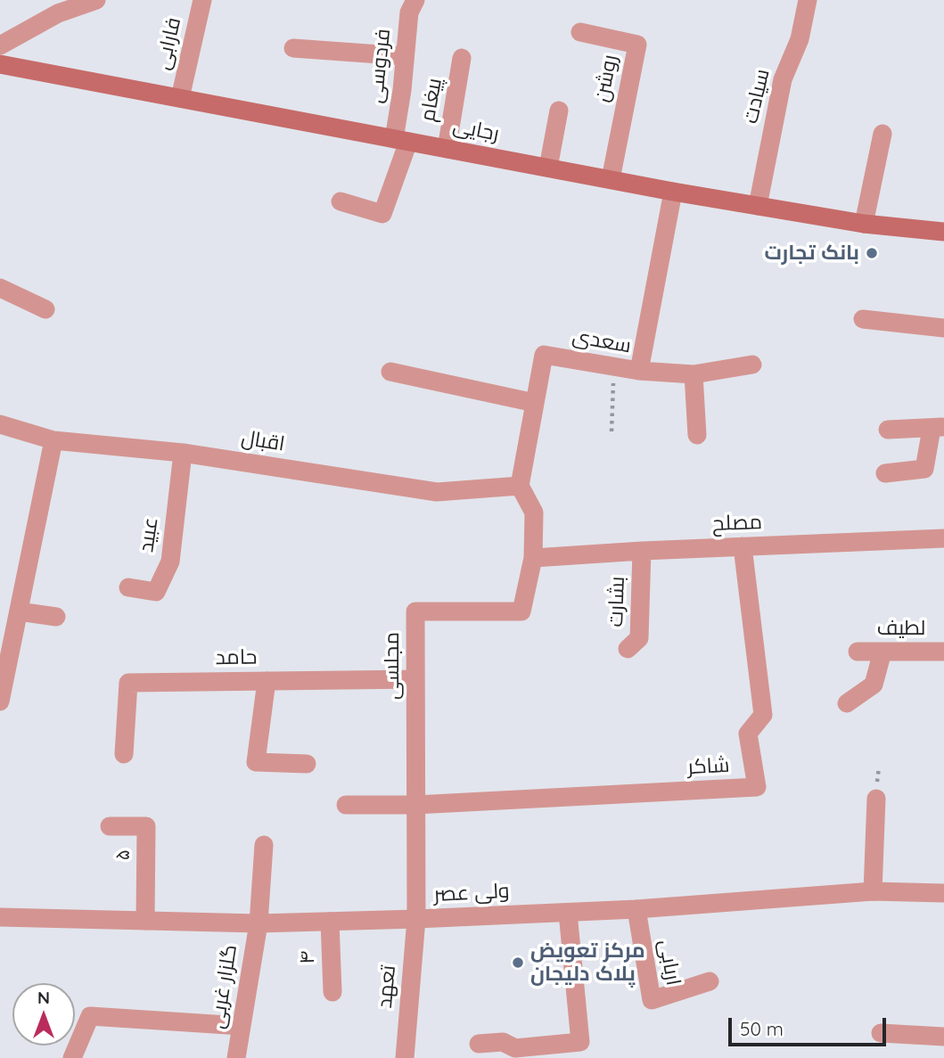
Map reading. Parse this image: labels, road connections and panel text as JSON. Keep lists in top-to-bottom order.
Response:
{
  "streets": {
    "main road": ["رجایی"],
    "street": [
      "فارابی",
      "فردوسی",
      "روشن",
      "سیادت",
      "پیغام",
      "سعدی",
      "اقبال",
      "مصلح",
      "عبید",
      "بشارت",
      "لطیف",
      "حامد",
      "مجلسی",
      "شاکر",
      "۵",
      "ولی عصر",
      "۴",
      "اربابی",
      "گلزار غربی",
      "تعهد"
    ]
  },
  "crossings": [
    ["فارابی", "رجایی"],
    ["فردوسی", "رجایی"],
    ["روشن", "رجایی"],
    ["سیادت", "رجایی"],
    ["پیغام", "رجایی"],
    ["رجایی", "سعدی"],
    ["سعدی", "اقبال"],
    ["سعدی", "مجلسی"],
    ["اقبال", "عبید"],
    ["اقبال", "مجلسی"],
    ["مصلح", "بشارت"],
    ["مصلح", "مجلسی"],
    ["مصلح", "شاکر"],
    ["حامد", "مجلسی"],
    ["مجلسی", "شاکر"],
    ["مجلسی", "ولی عصر"],
    ["مجلسی", "تعهد"],
    ["۵", "ولی عصر"],
    ["ولی عصر", "۴"],
    ["ولی عصر", "اربابی"],
    ["ولی عصر", "گلزار غربی"],
    ["ولی عصر", "تعهد"]
  ],
  "places": ["بانک تجارت", "مرکز تعویض پلاک دلیجان"],
  "scale_bar": "50 m",
  "north": "top"
}
